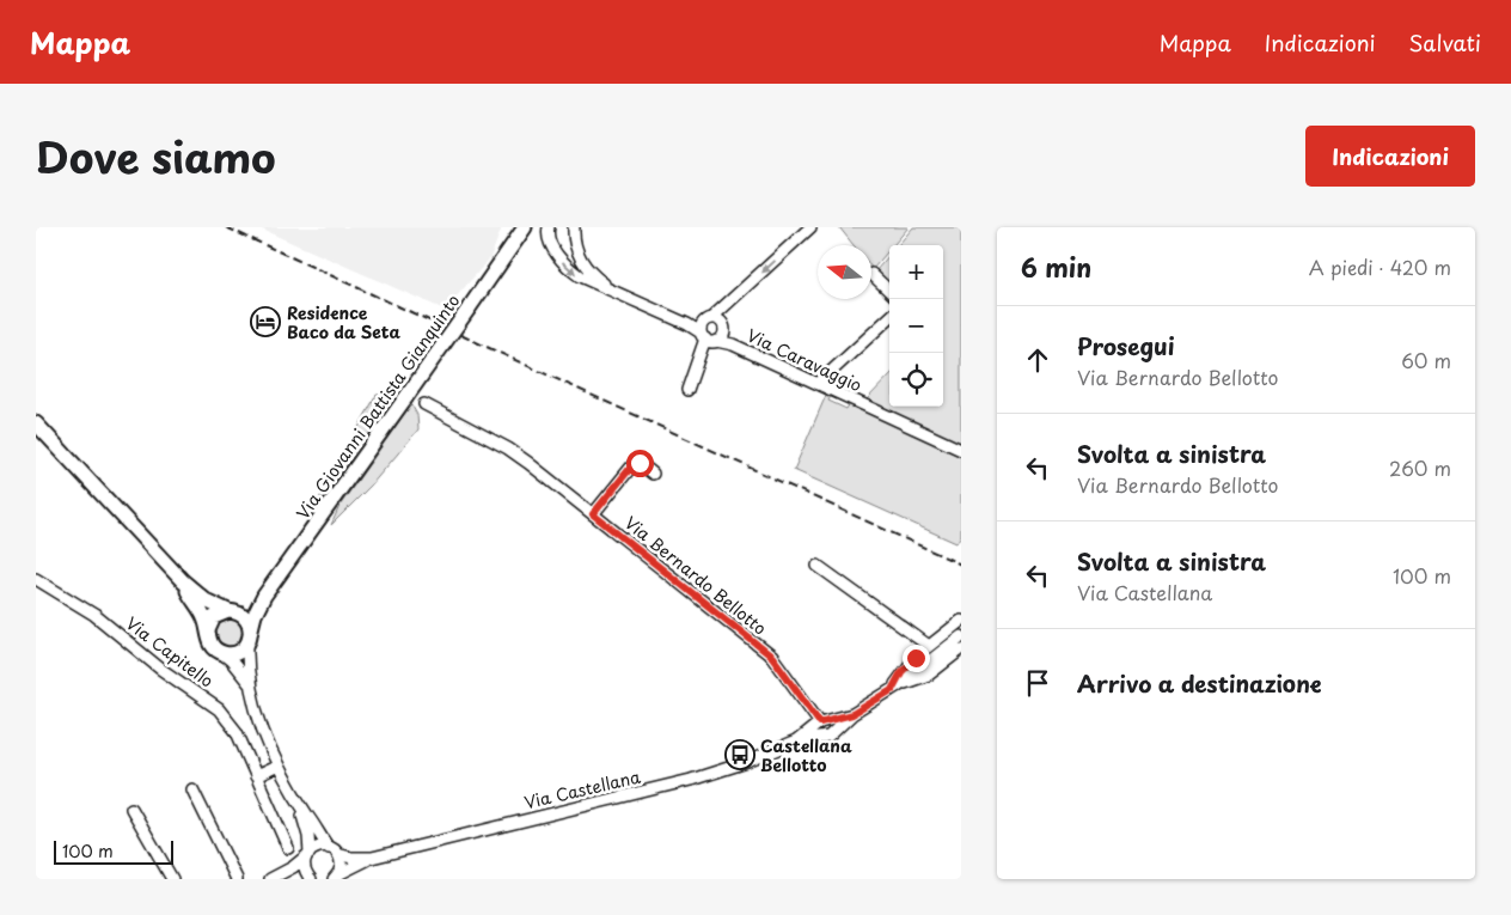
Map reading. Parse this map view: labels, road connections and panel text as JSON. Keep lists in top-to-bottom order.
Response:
{
  "streets": {
    "main road": ["Via Giovanni Battista Gianquinto"],
    "street": [
      "Via Caravaggio",
      "Via Bernardo Bellotto",
      "Via Capitello",
      "Via Castellana"
    ]
  },
  "crossings": [
    ["Via Giovanni Battista Gianquinto", "Via Castellana"],
    ["Via Bernardo Bellotto", "Via Castellana"]
  ],
  "places": {
    "hotel": ["Residence Baco da Seta"],
    "bus stop": ["Castellana Bellotto"]
  },
  "scale_bar": "100 m",
  "north": "left",
  "page": {
    "header": "Mappa",
    "nav": ["Mappa", "Indicazioni", "Salvati"],
    "title": "Dove siamo",
    "buttons": "Indicazioni",
    "heading": ["6 min", "A piedi · 420 m"],
    "map_buttons": ["+", "−"],
    "list": [
      ["Prosegui", "Via Bernardo Bellotto", "60 m"],
      ["Svolta a sinistra", "Via Bernardo Bellotto", "260 m"],
      ["Svolta a sinistra", "Via Castellana", "100 m"],
      "Arrivo a destinazione"
    ],
    "scale": "100 m"
  }
}
